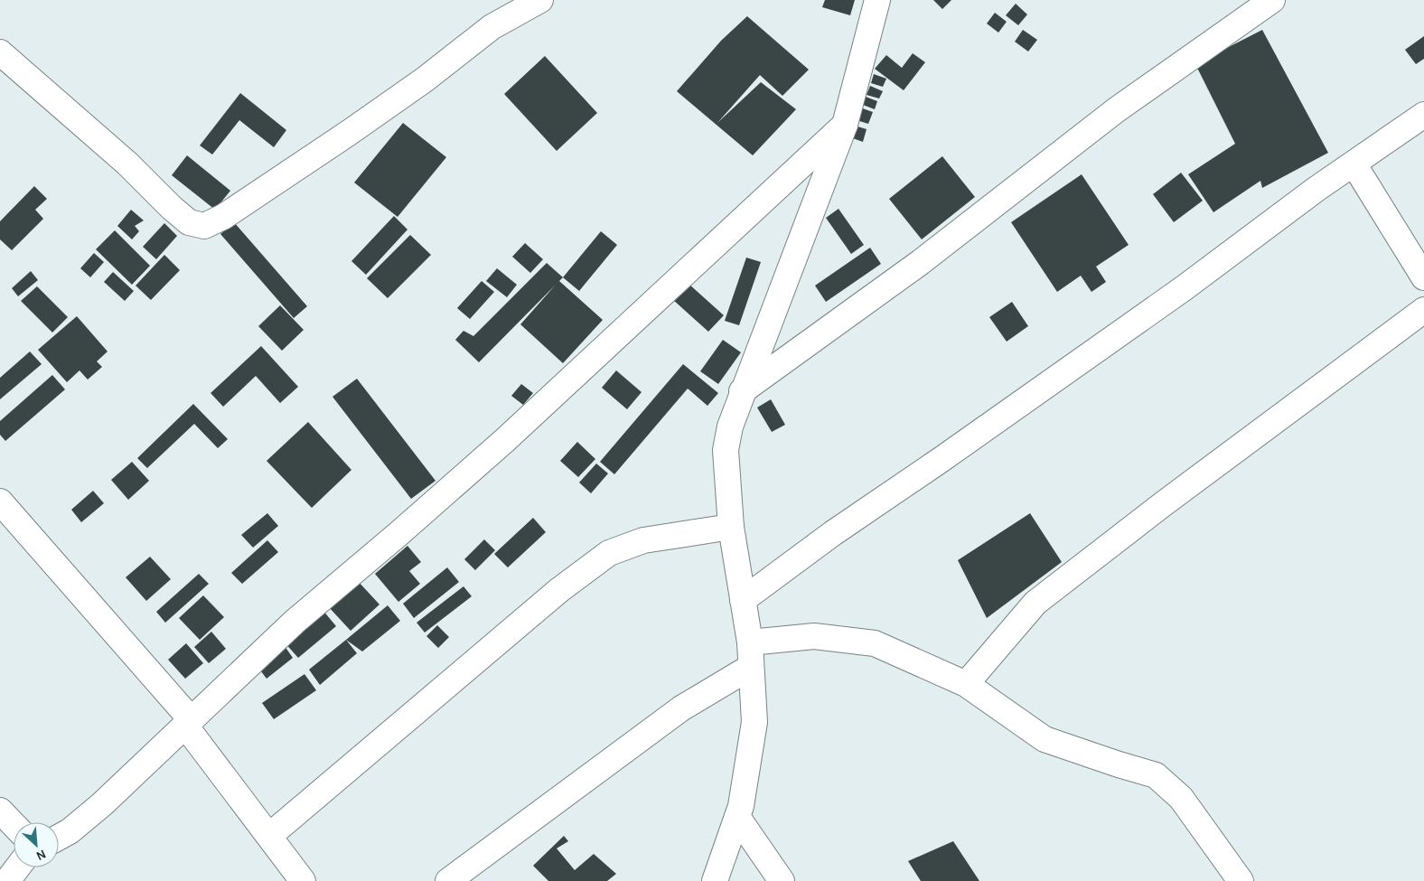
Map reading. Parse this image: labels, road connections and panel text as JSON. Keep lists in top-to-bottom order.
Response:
{
  "north": "bottom right"
}
